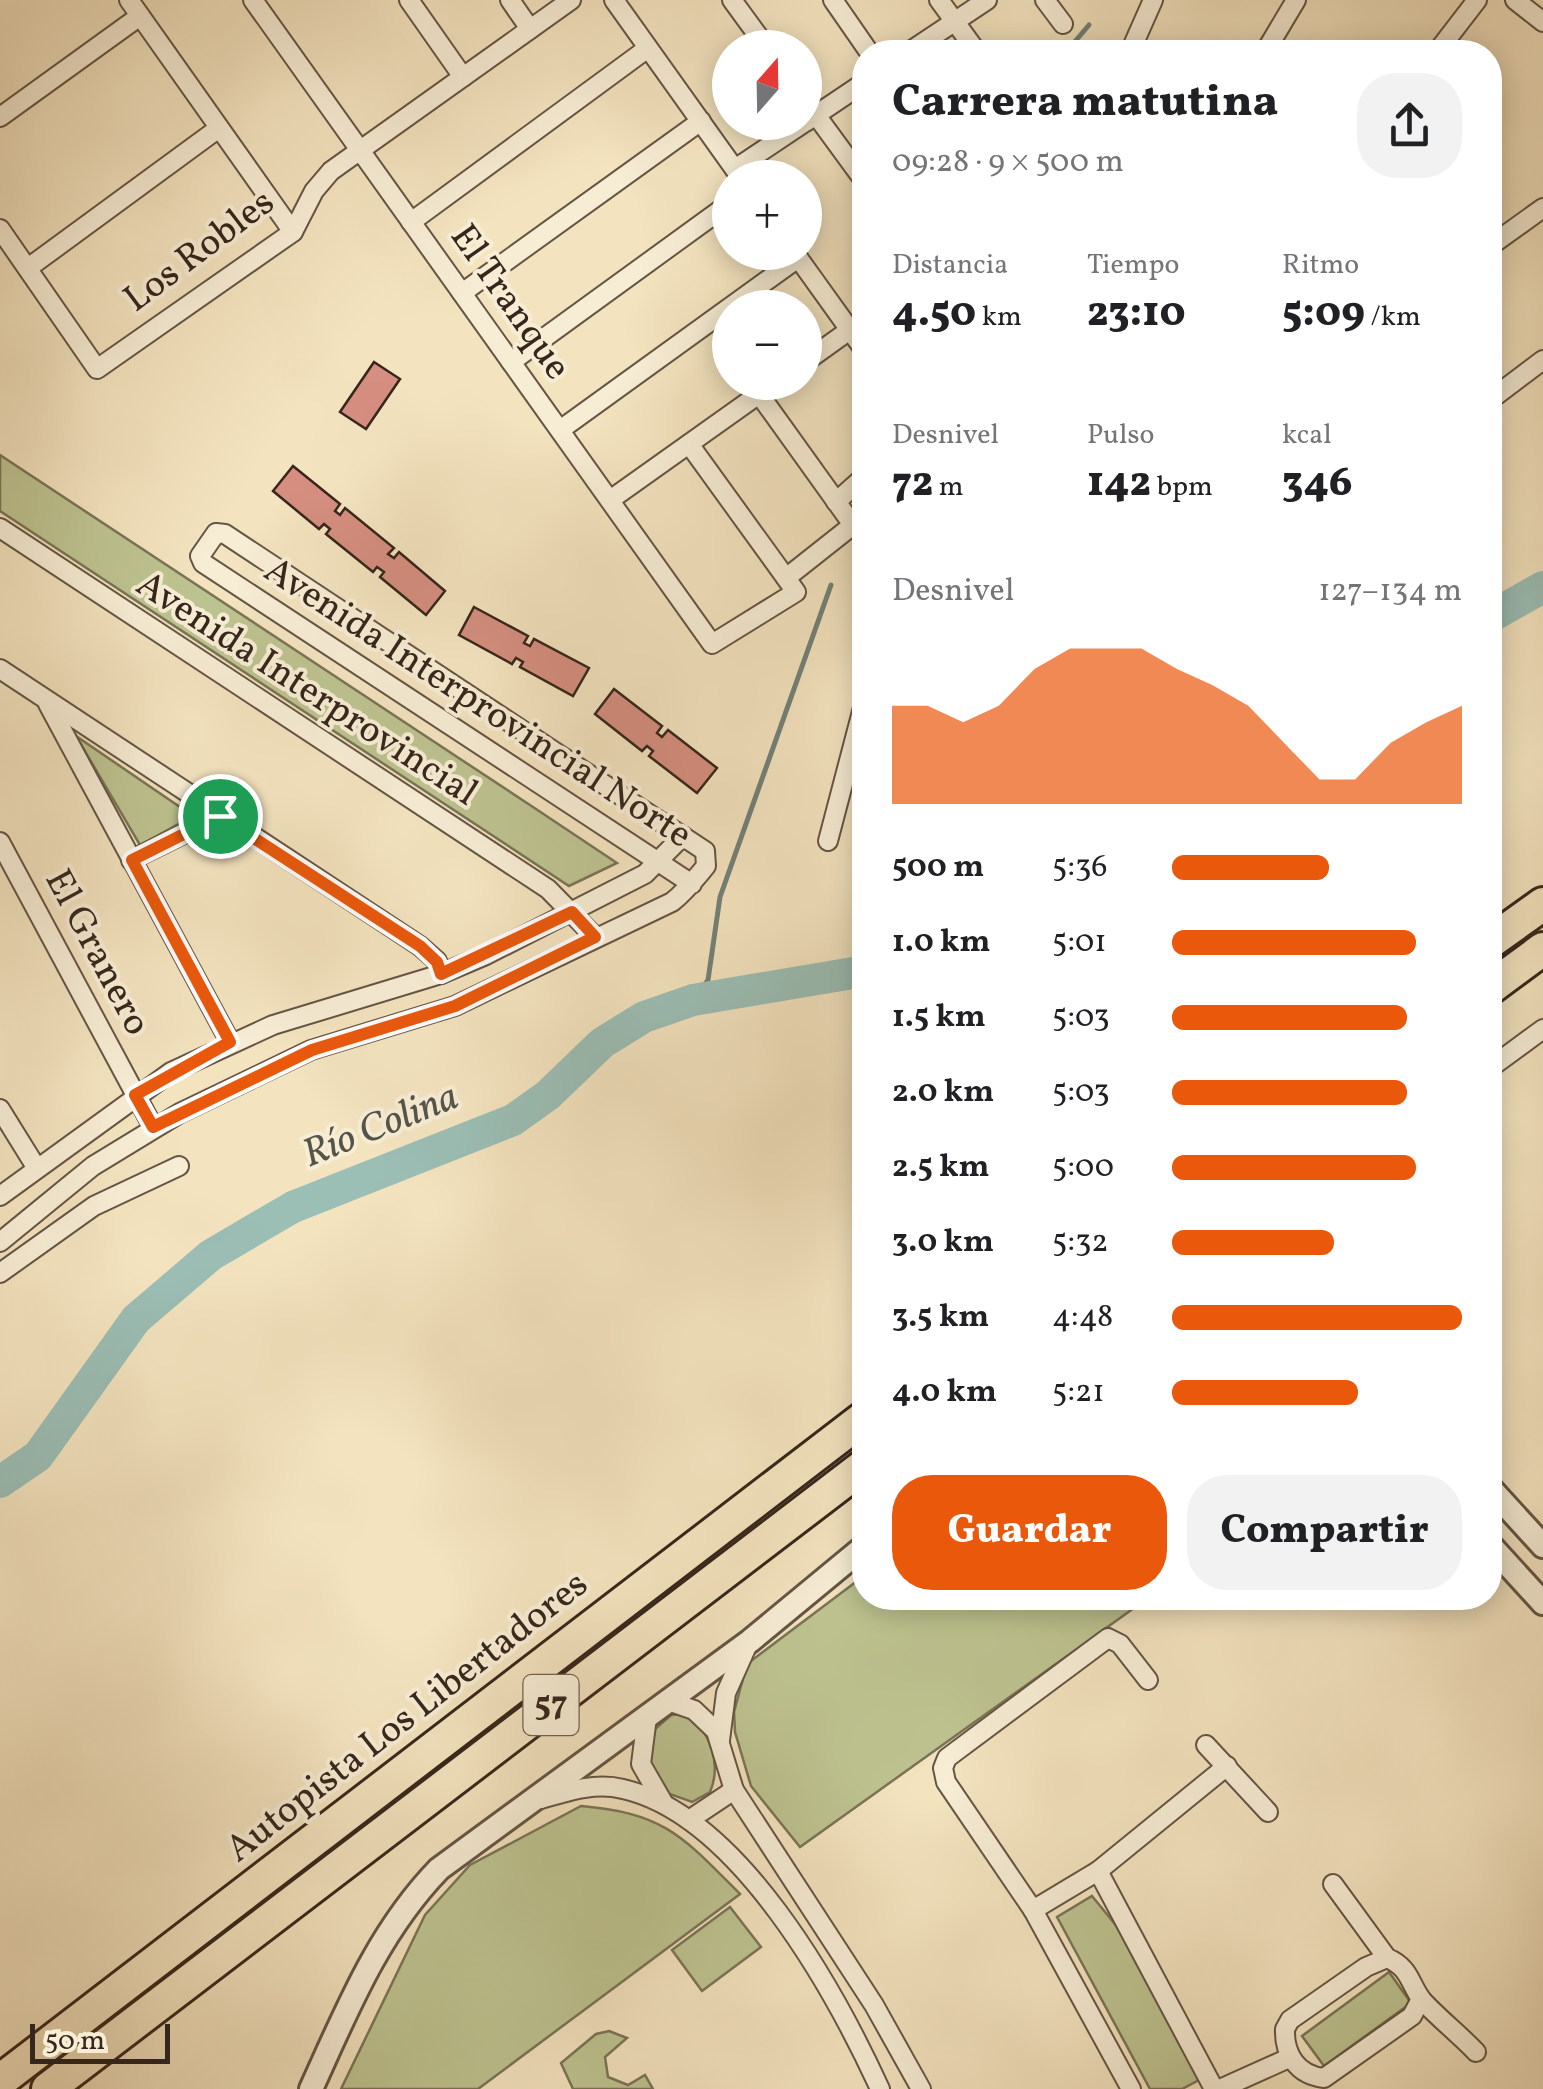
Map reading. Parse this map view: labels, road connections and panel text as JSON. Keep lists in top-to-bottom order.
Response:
{
  "streets": {
    "highway": ["57", "Autopista Los Libertadores"],
    "street": [
      "Los Robles",
      "El Tranque",
      "Avenida Interprovincial",
      "Avenida Interprovincial Norte",
      "El Granero"
    ]
  },
  "crossings": [
    ["Los Robles", "El Tranque"]
  ],
  "water": ["Río Colina"],
  "scale_bar": "50 m",
  "north": "top",
  "page": {
    "map_buttons": ["+", "−"],
    "heading": ["Carrera matutina", "09:28 · 9 × 500 m"],
    "stats": [
      ["Distancia", "4.50 km"],
      ["Tiempo", "23:10"],
      ["Ritmo", "5:09 /km"],
      ["Desnivel", "72 m"],
      ["Pulso", "142 bpm"],
      ["kcal", "346"]
    ],
    "chart": ["Desnivel", "127–134 m"],
    "list": [
      {
        "name": "500 m",
        "note": "5:36"
      },
      {
        "name": "1.0 km",
        "note": "5:01"
      },
      {
        "name": "1.5 km",
        "note": "5:03"
      },
      {
        "name": "2.0 km",
        "note": "5:03"
      },
      {
        "name": "2.5 km",
        "note": "5:00"
      },
      {
        "name": "3.0 km",
        "note": "5:32"
      },
      {
        "name": "3.5 km",
        "note": "4:48"
      },
      {
        "name": "4.0 km",
        "note": "5:21"
      }
    ],
    "buttons": ["Guardar", "Compartir"],
    "scale": "50 m"
  }
}
